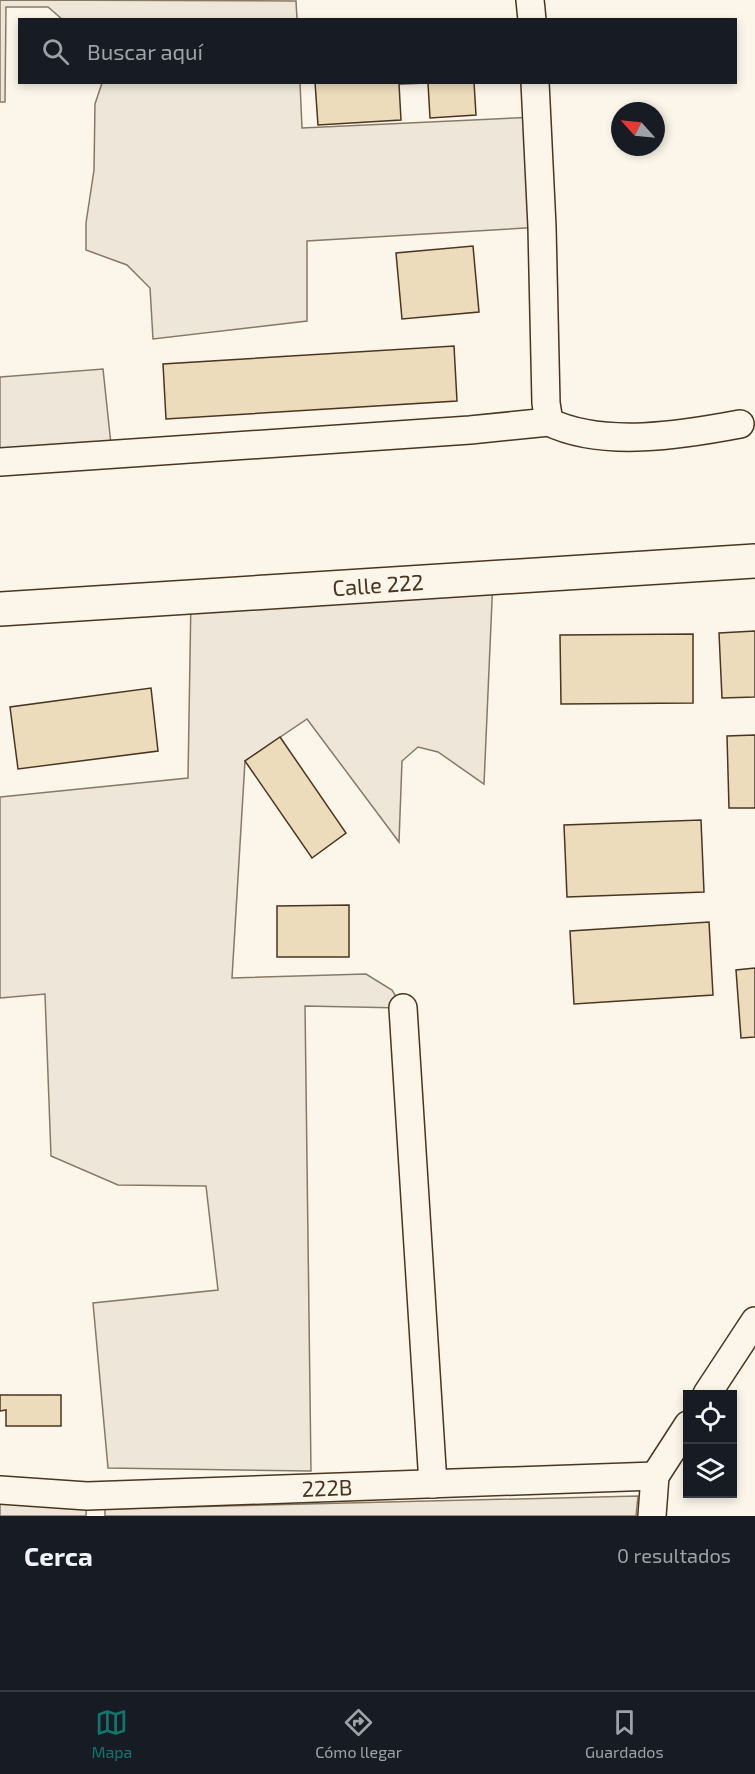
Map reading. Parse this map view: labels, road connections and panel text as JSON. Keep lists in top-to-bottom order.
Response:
{
  "streets": {
    "main road": ["Calle 222"],
    "street": ["222B"]
  },
  "north": "top left",
  "page": {
    "search": "Buscar aquí",
    "heading": ["Cerca", "0 resultados"],
    "nav": ["Mapa", "Cómo llegar", "Guardados"]
  }
}
